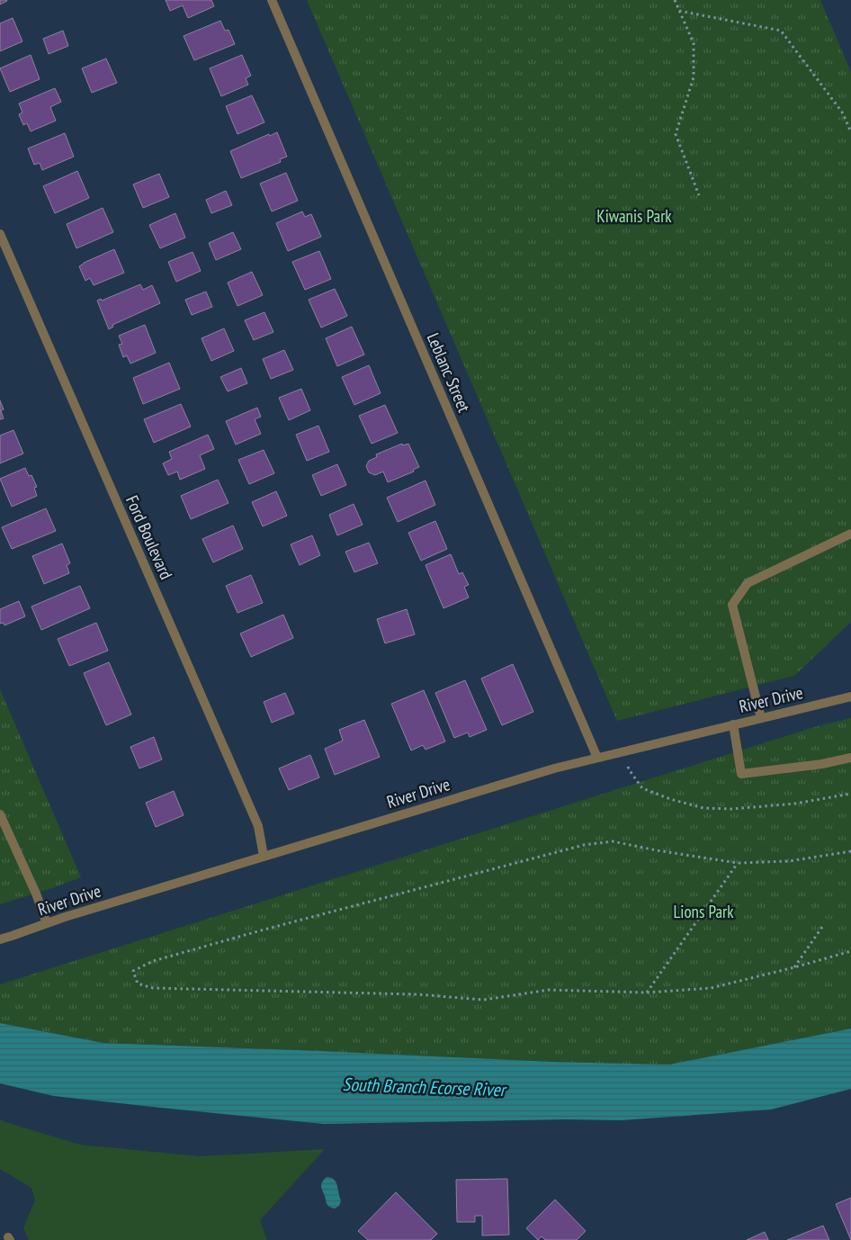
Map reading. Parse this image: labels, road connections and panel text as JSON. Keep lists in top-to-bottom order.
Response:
{
  "streets": {
    "street": ["Leblanc Street", "Ford Boulevard", "River Drive"]
  },
  "crossings": [
    ["Leblanc Street", "River Drive"],
    ["Ford Boulevard", "River Drive"]
  ],
  "water": ["South Branch Ecorse River"],
  "parks": ["Kiwanis Park", "Lions Park"]
}
